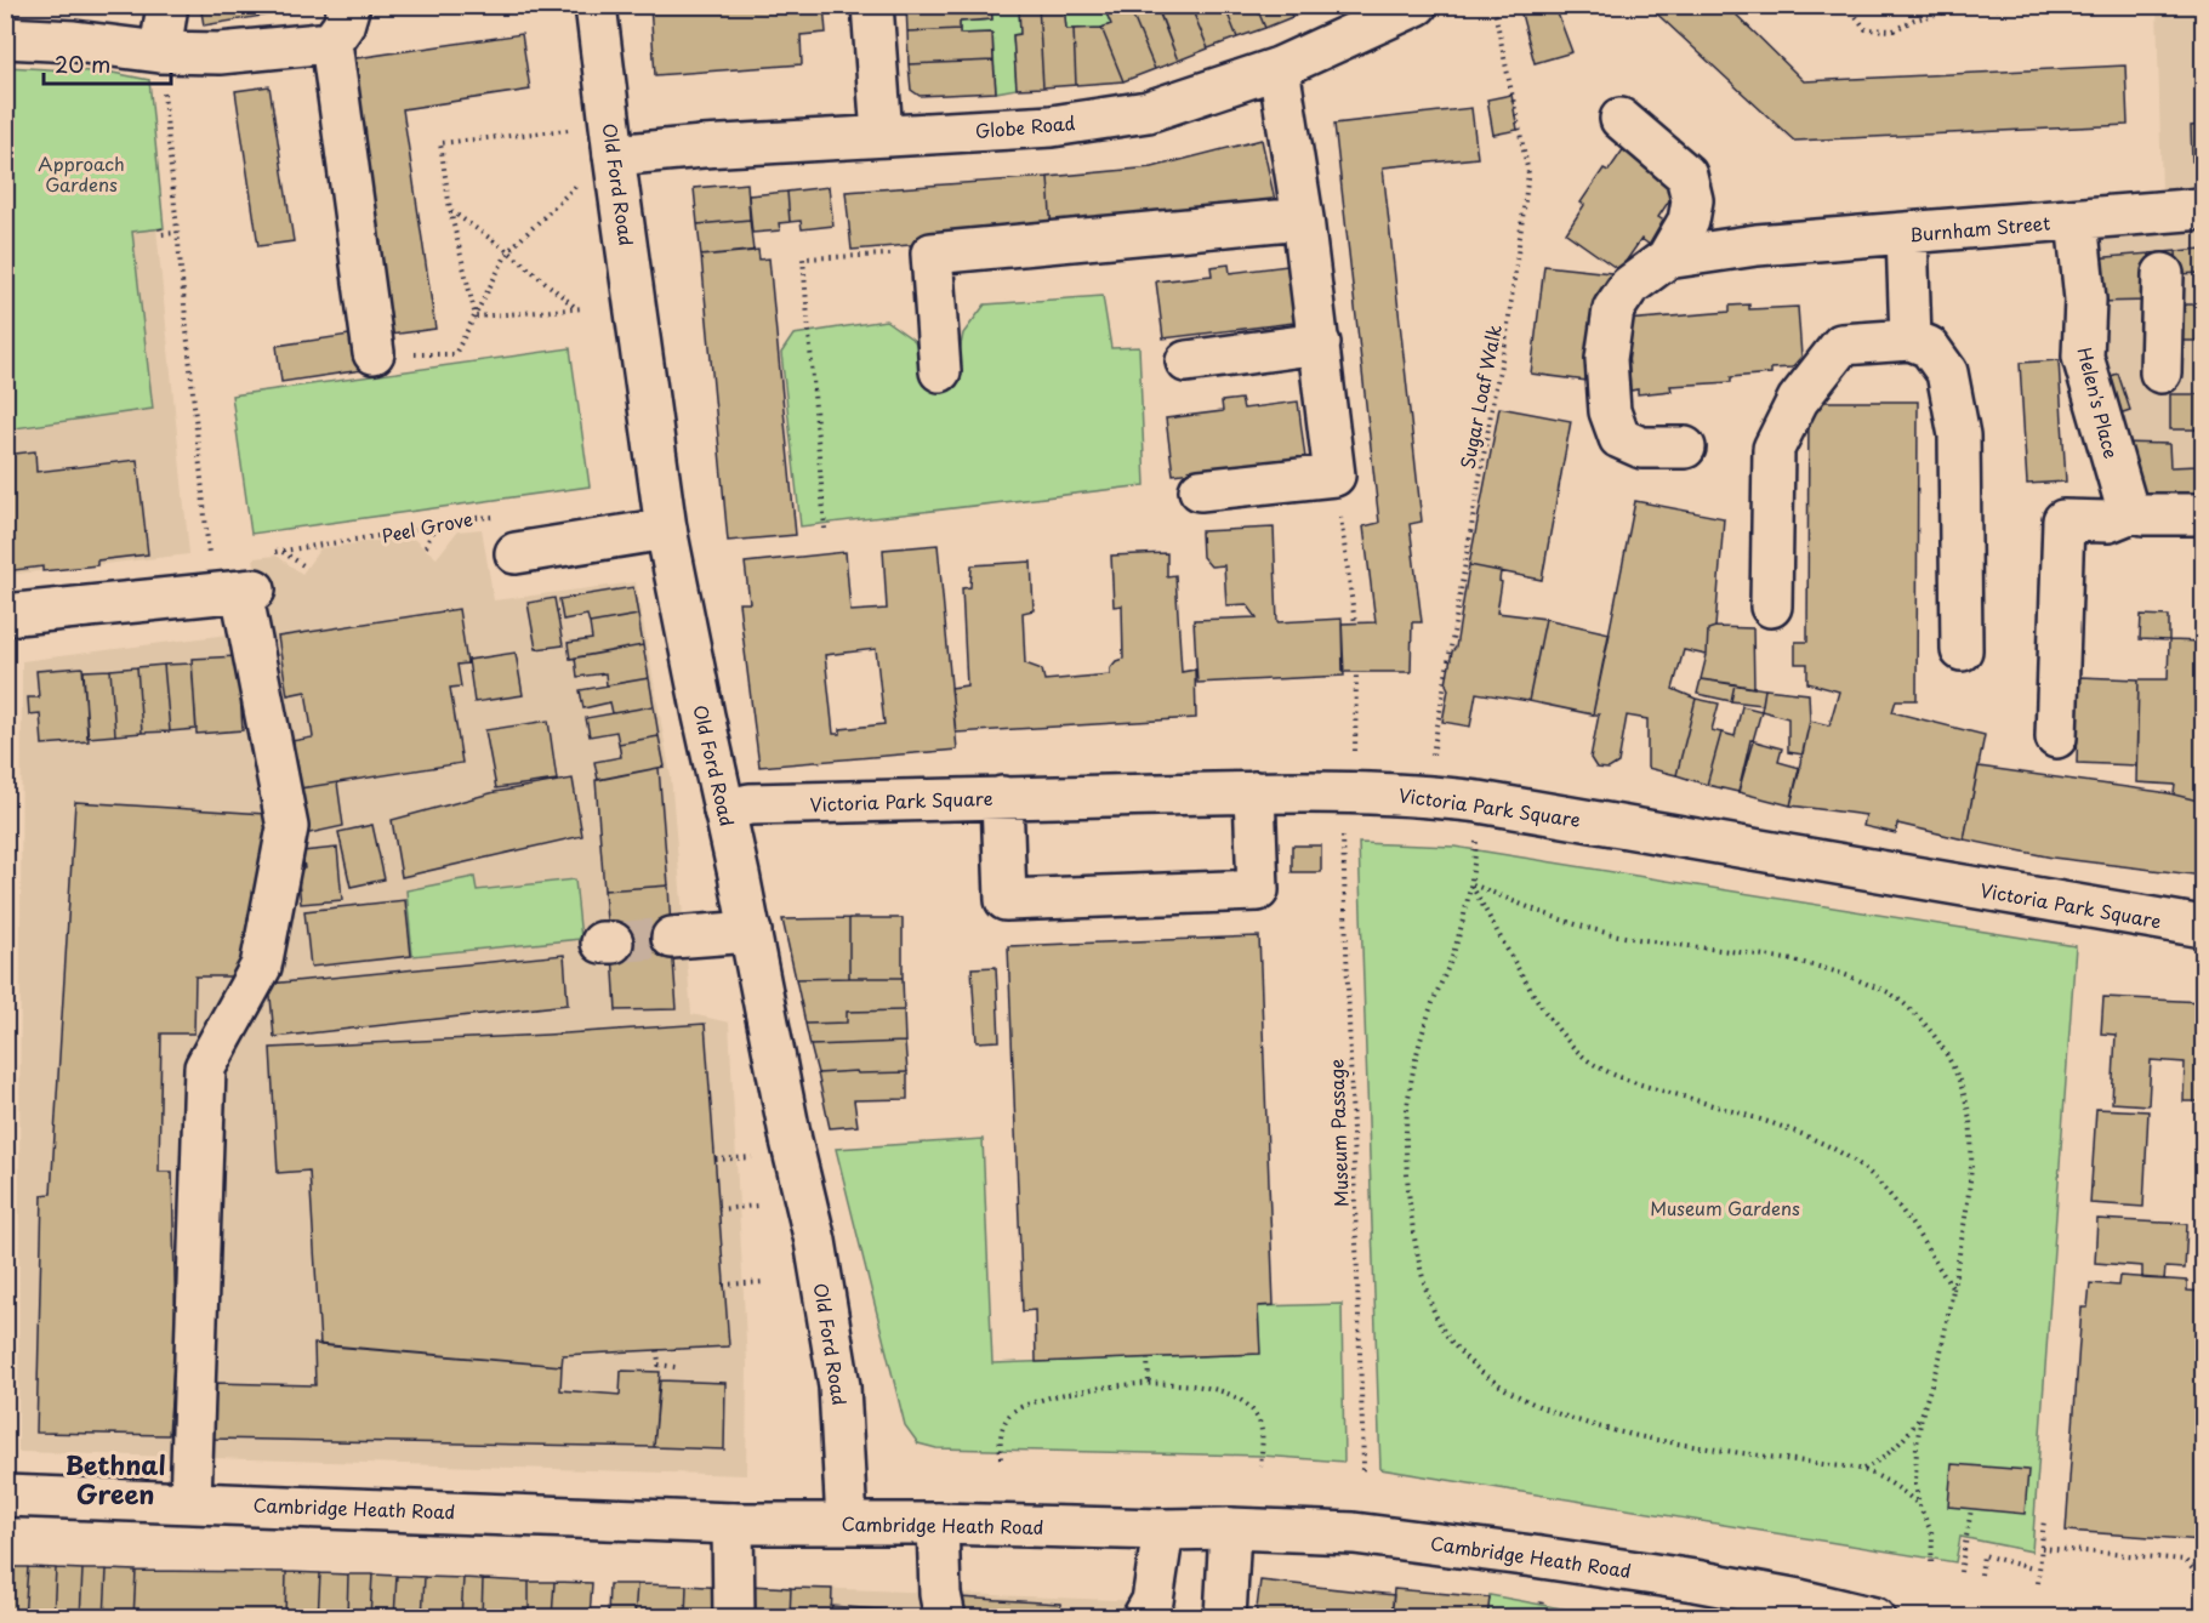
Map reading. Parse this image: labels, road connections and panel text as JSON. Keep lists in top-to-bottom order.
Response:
{
  "streets": {
    "street": [
      "Globe Road",
      "Old Ford Road",
      "Burnham Street",
      "Helen's Place",
      "Victoria Park Square",
      "Cambridge Heath Road"
    ],
    "path": ["Sugar Loaf Walk", "Peel Grove", "Museum Passage"]
  },
  "crossings": [
    ["Globe Road", "Old Ford Road"],
    ["Old Ford Road", "Victoria Park Square"],
    ["Old Ford Road", "Cambridge Heath Road"],
    ["Burnham Street", "Helen's Place"],
    ["Sugar Loaf Walk", "Victoria Park Square"],
    ["Victoria Park Square", "Museum Passage"]
  ],
  "districts": ["Bethnal Green"],
  "parks": ["Approach Gardens", "Museum Gardens"],
  "scale_bar": "20 m"
}
